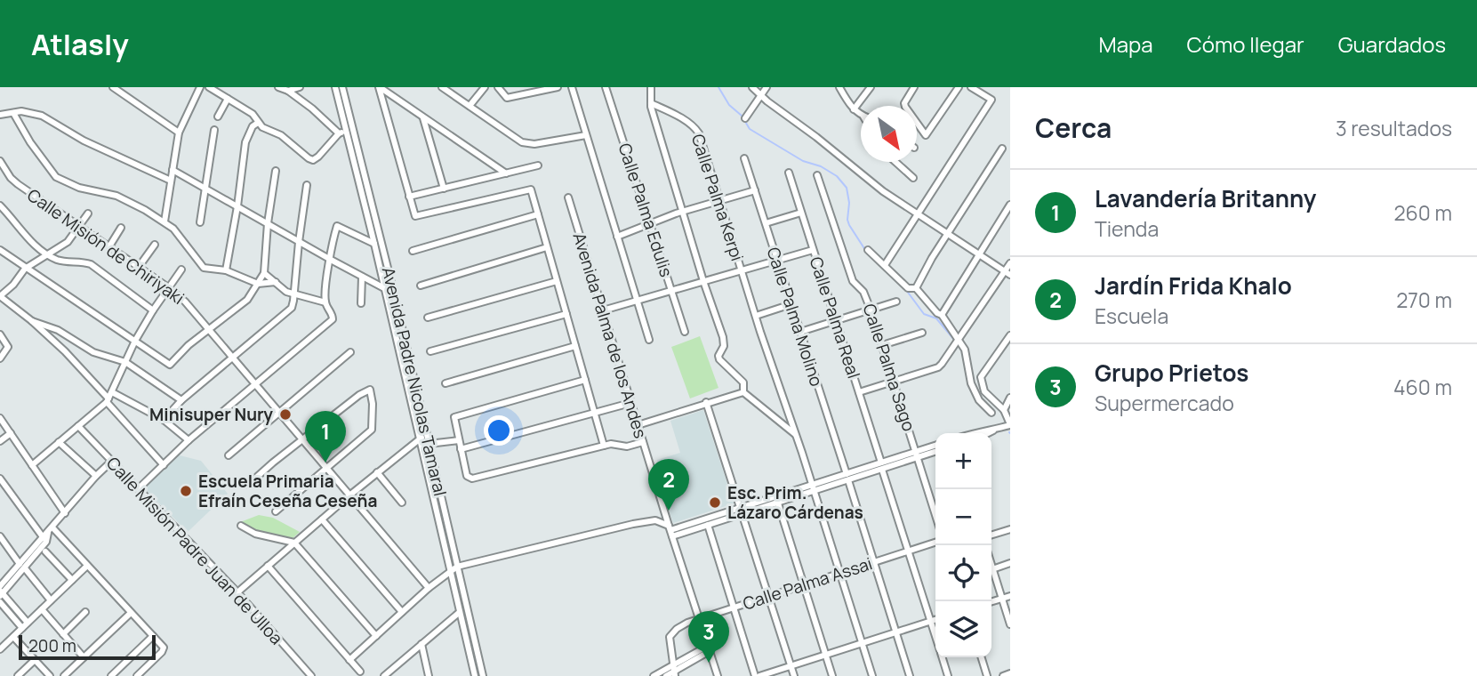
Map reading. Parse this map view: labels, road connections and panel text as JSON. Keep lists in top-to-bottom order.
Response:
{
  "streets": {
    "street": [
      "Calle Palma Kerpi",
      "Calle Palma Edulis",
      "Calle Misión de Chiriyaki",
      "Calle Palma Molino",
      "Calle Palma Real",
      "Avenida Palma de los Andes",
      "Calle Palma Sago",
      "Avenida Padre Nicolas Tamaral",
      "Calle Misión Padre Juan de Ulloa",
      "Calle Palma Assai"
    ]
  },
  "crossings": [
    ["Calle Palma Kerpi", "Calle Palma Assai"],
    ["Calle Palma Molino", "Calle Palma Assai"],
    ["Calle Palma Real", "Calle Palma Assai"],
    ["Avenida Palma de los Andes", "Calle Palma Assai"]
  ],
  "places": ["Minisuper Nury", "Escuela Primaria Efraín Ceseña Ceseña", "Esc. Prim. Lázaro Cárdenas"],
  "scale_bar": "200 m",
  "north": "bottom right",
  "page": {
    "header": "Atlasly",
    "nav": ["Mapa", "Cómo llegar", "Guardados"],
    "heading": ["Cerca", "3 resultados"],
    "list": [
      {
        "mark": "1",
        "name": "Lavandería Britanny",
        "note": "Tienda",
        "value": "260 m"
      },
      {
        "mark": "2",
        "name": "Jardín Frida Khalo",
        "note": "Escuela",
        "value": "270 m"
      },
      {
        "mark": "3",
        "name": "Grupo Prietos",
        "note": "Supermercado",
        "value": "460 m"
      }
    ],
    "pins": ["1", "2", "3"],
    "map_buttons": ["+", "−"],
    "scale": "200 m"
  }
}
